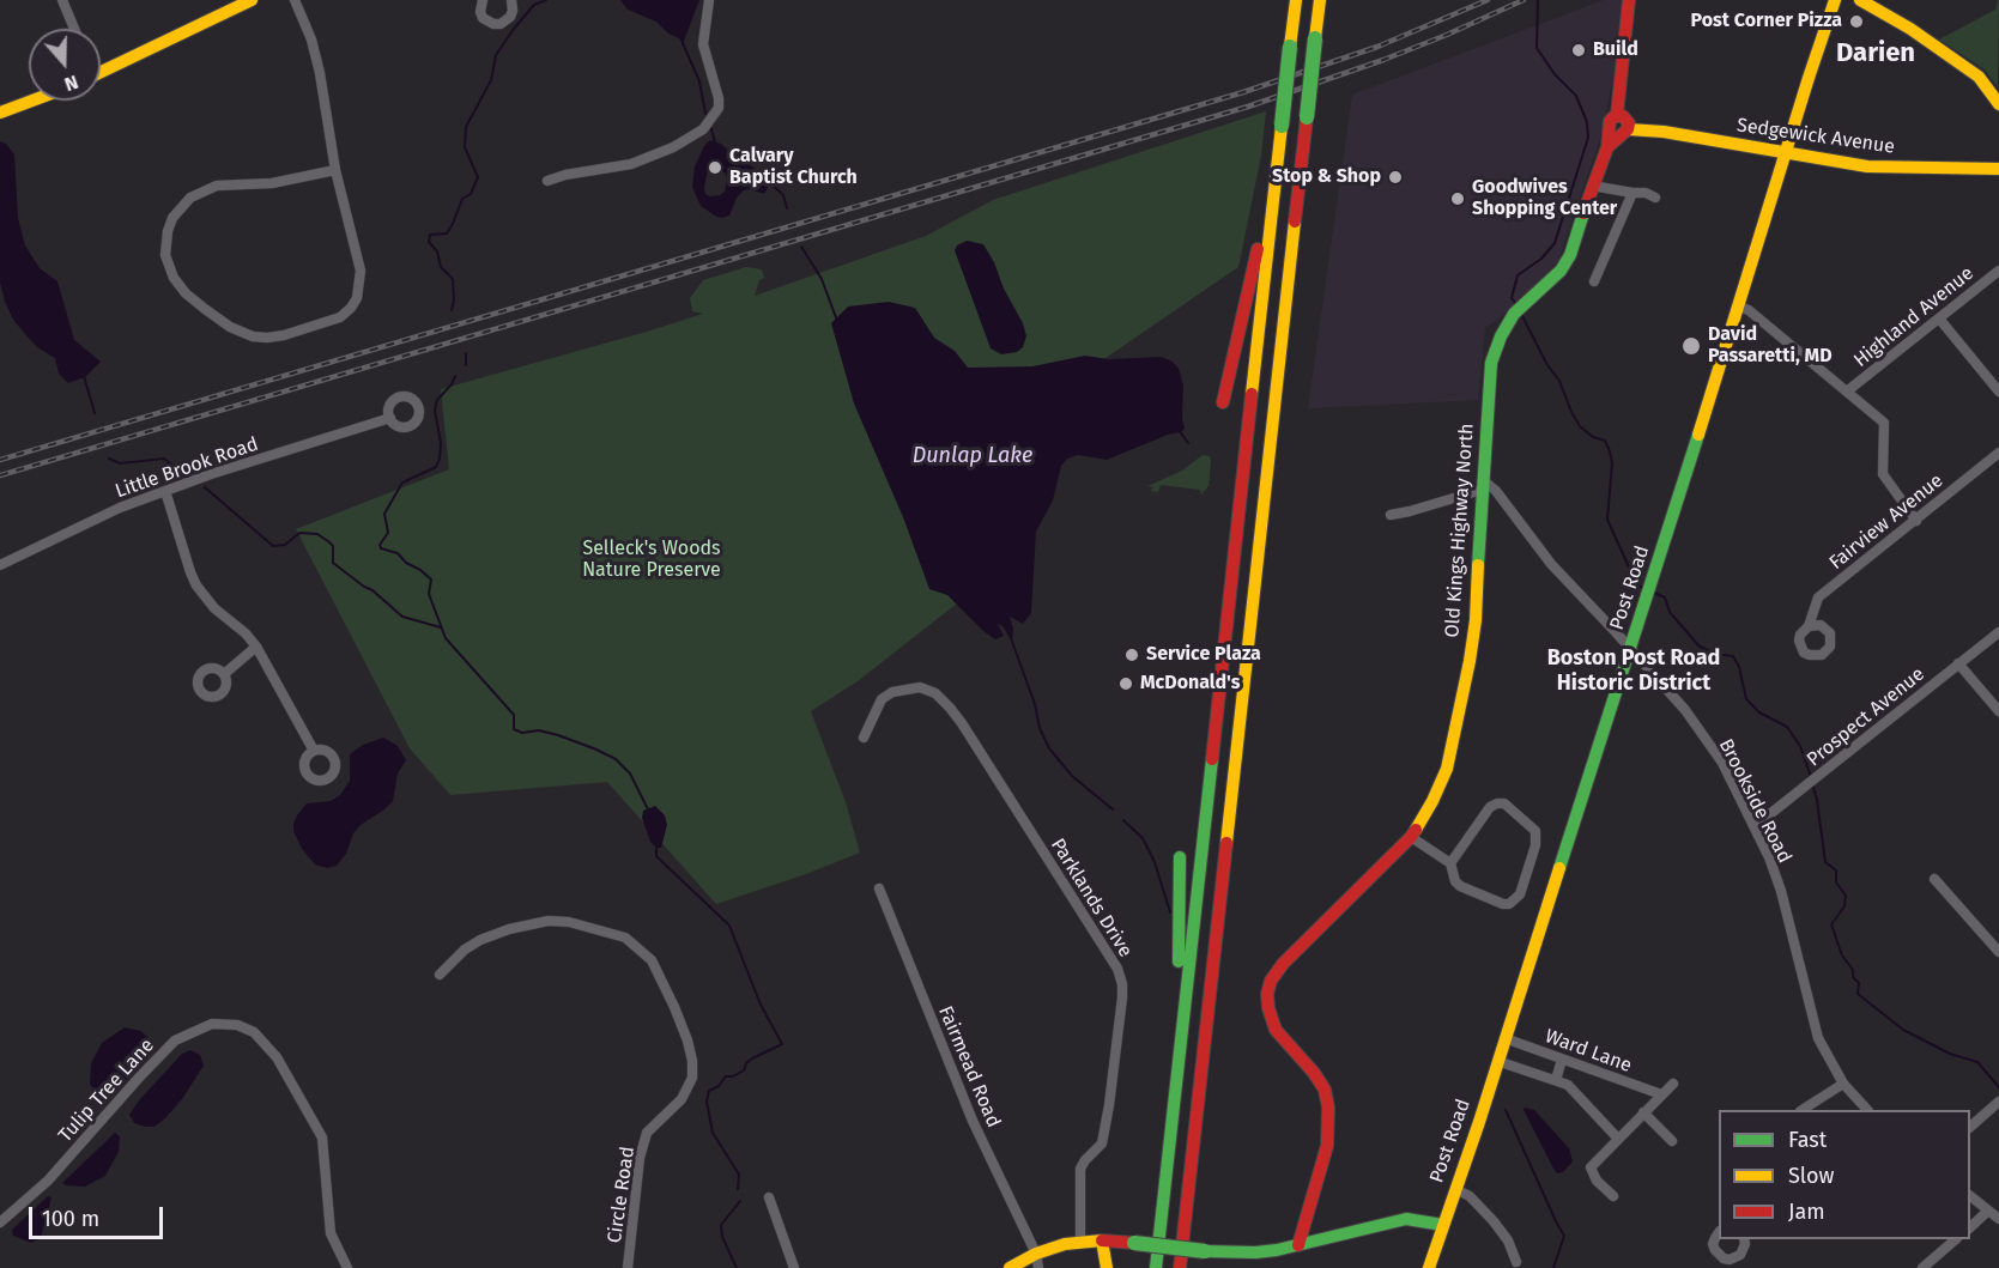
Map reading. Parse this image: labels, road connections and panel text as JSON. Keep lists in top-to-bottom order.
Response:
{
  "streets": {
    "main road": ["Sedgewick Avenue", "Old Kings Highway North", "Post Road"],
    "street": [
      "Highland Avenue",
      "Little Brook Road",
      "Fairview Avenue",
      "Prospect Avenue",
      "Brookside Road",
      "Parklands Drive",
      "Ward Lane",
      "Fairmead Road",
      "Tulip Tree Lane",
      "Circle Road"
    ]
  },
  "crossings": [
    ["Sedgewick Avenue", "Old Kings Highway North"],
    ["Sedgewick Avenue", "Post Road"],
    ["Old Kings Highway North", "Brookside Road"],
    ["Post Road", "Brookside Road"],
    ["Post Road", "Ward Lane"],
    ["Prospect Avenue", "Brookside Road"]
  ],
  "districts": ["Darien", "Boston Post Road Historic District"],
  "water": ["Dunlap Lake"],
  "parks": ["Selleck's Woods Nature Preserve"],
  "places": [
    "Post Corner Pizza",
    "Build",
    "Calvary Baptist Church",
    "Stop & Shop",
    "Goodwives Shopping Center",
    "David Passaretti, MD",
    "Service Plaza",
    "McDonald's"
  ],
  "legend": ["Fast", "Slow", "Jam"],
  "scale_bar": "100 m",
  "north": "bottom"
}
